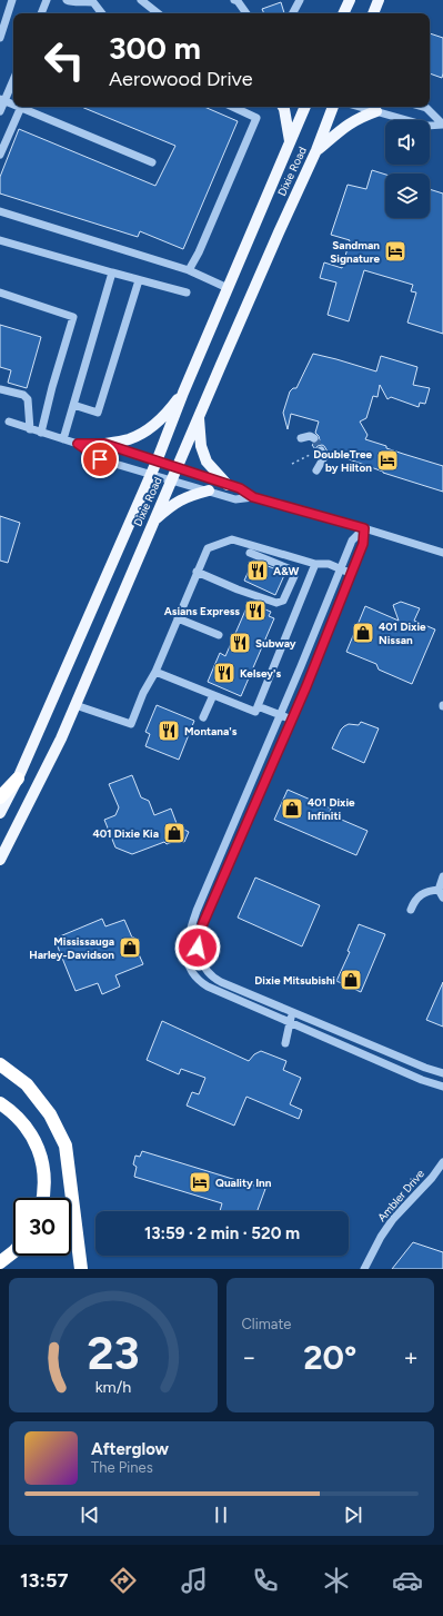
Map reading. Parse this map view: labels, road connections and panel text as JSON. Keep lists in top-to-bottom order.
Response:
{
  "streets": {
    "main road": ["Dixie Road"],
    "street": ["Ambler Drive"]
  },
  "places": {
    "hotel": ["Sandman Signature", "DoubleTree by Hilton", "Quality Inn"],
    "restaurant": [
      "A&W",
      "Asians Express",
      "Subway",
      "Kelsey's",
      "Montana's"
    ],
    "shop": [
      "401 Dixie Nissan",
      "401 Dixie Infiniti",
      "401 Dixie Kia",
      "Mississauga Harley-Davidson",
      "Dixie Mitsubishi"
    ]
  },
  "page": {
    "turn": ["300 m", "Aerowood Drive"],
    "limit": "30",
    "trip": "13:59 · 2 min · 520 m",
    "tile": "Climate",
    "heat": ["−", "20°", "+"],
    "song": ["Afterglow", "The Pines"],
    "tabs": "13:57",
    "gauge": ["23", "km/h"]
  }
}
